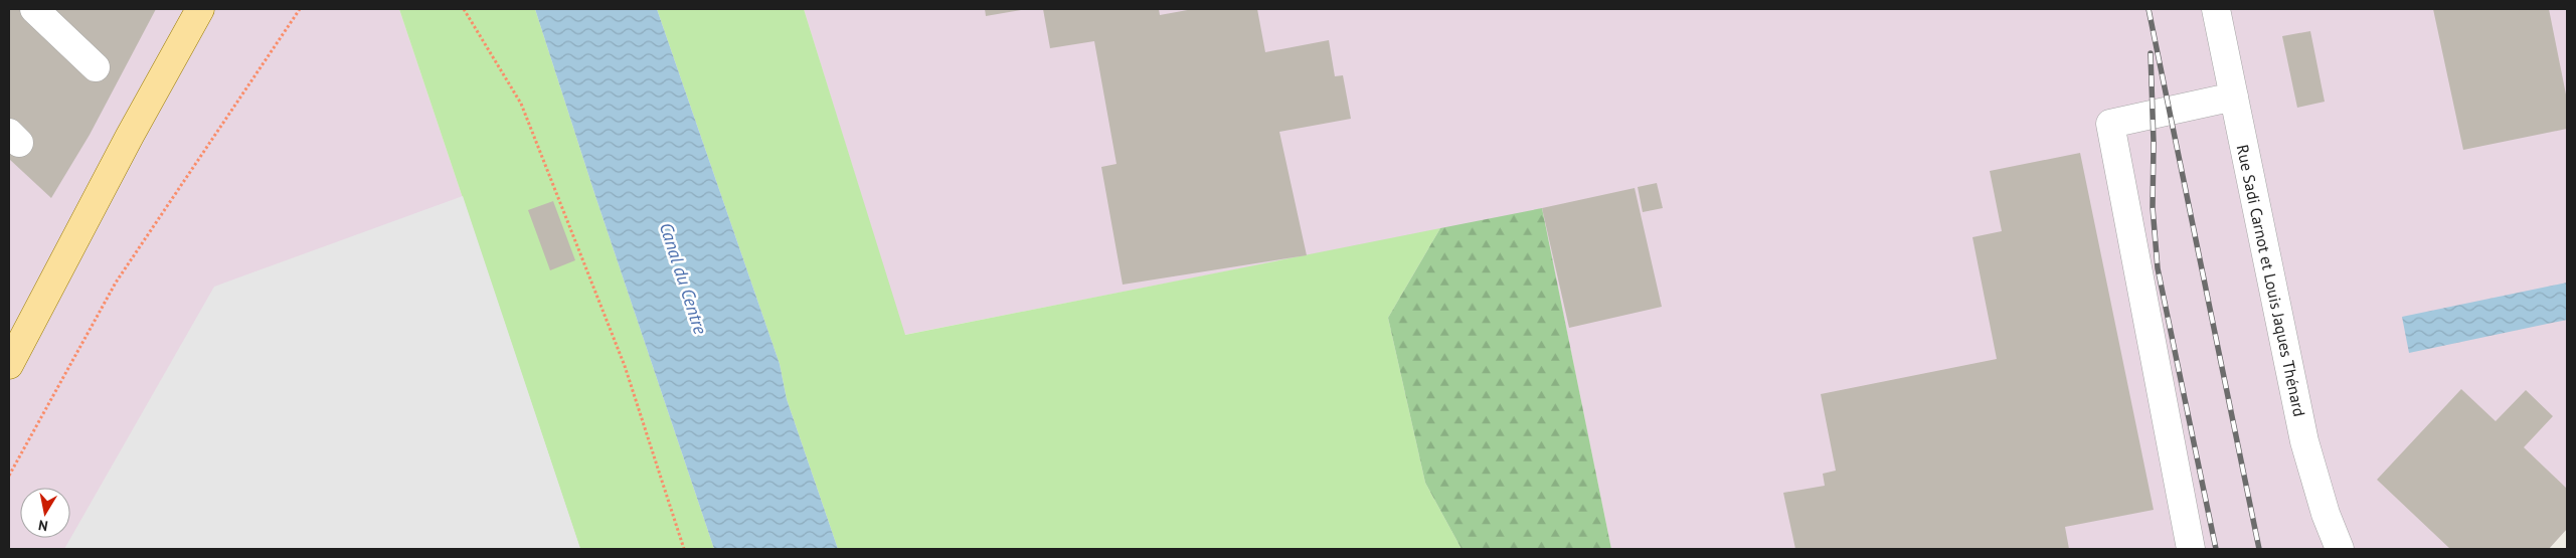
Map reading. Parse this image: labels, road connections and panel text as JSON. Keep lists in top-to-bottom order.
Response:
{
  "streets": {
    "street": ["Rue Sadi Carnot et Louis Jaques Thénard"]
  },
  "water": ["Canal du Centre"],
  "north": "bottom"
}
